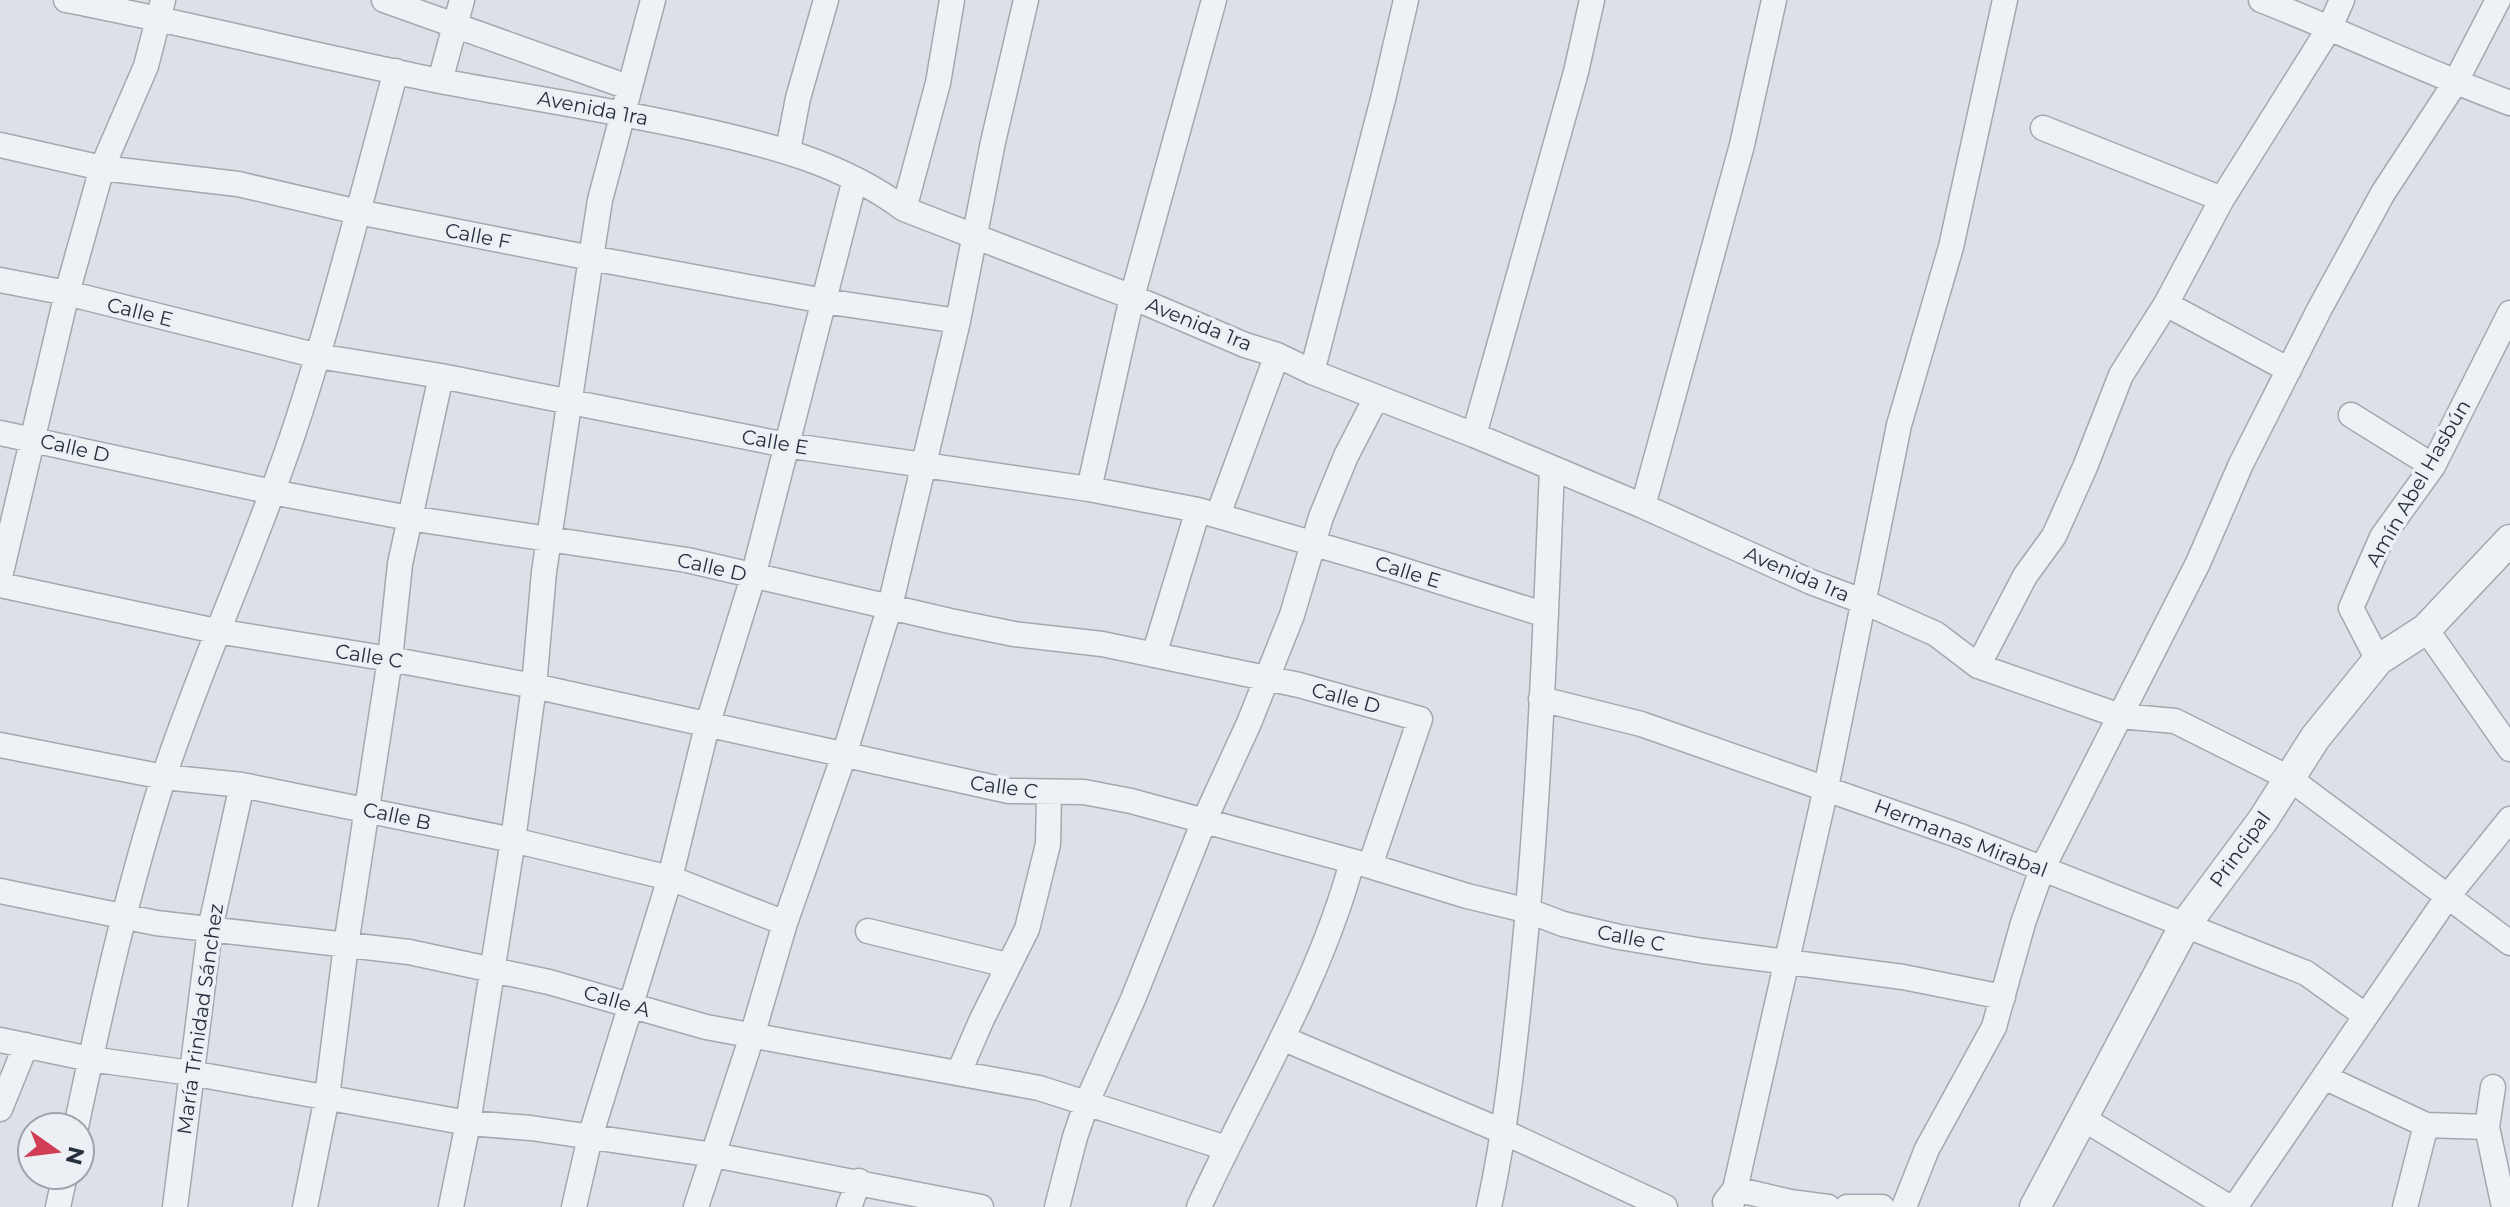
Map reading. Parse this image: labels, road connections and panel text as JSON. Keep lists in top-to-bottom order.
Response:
{
  "streets": {
    "street": [
      "Avenida 1ra",
      "Calle F",
      "Calle E",
      "Calle D",
      "Amín Abel Hasbún",
      "Calle C",
      "Calle B",
      "Hermanas Mirabal",
      "Principal",
      "Calle A",
      "María Trinidad Sánchez"
    ]
  },
  "crossings": [
    ["Avenida 1ra", "Principal"],
    ["Calle D", "Calle C"],
    ["Amín Abel Hasbún", "Principal"],
    ["Calle B", "María Trinidad Sánchez"],
    ["Hermanas Mirabal", "Principal"],
    ["Calle A", "María Trinidad Sánchez"]
  ],
  "north": "right"
}
